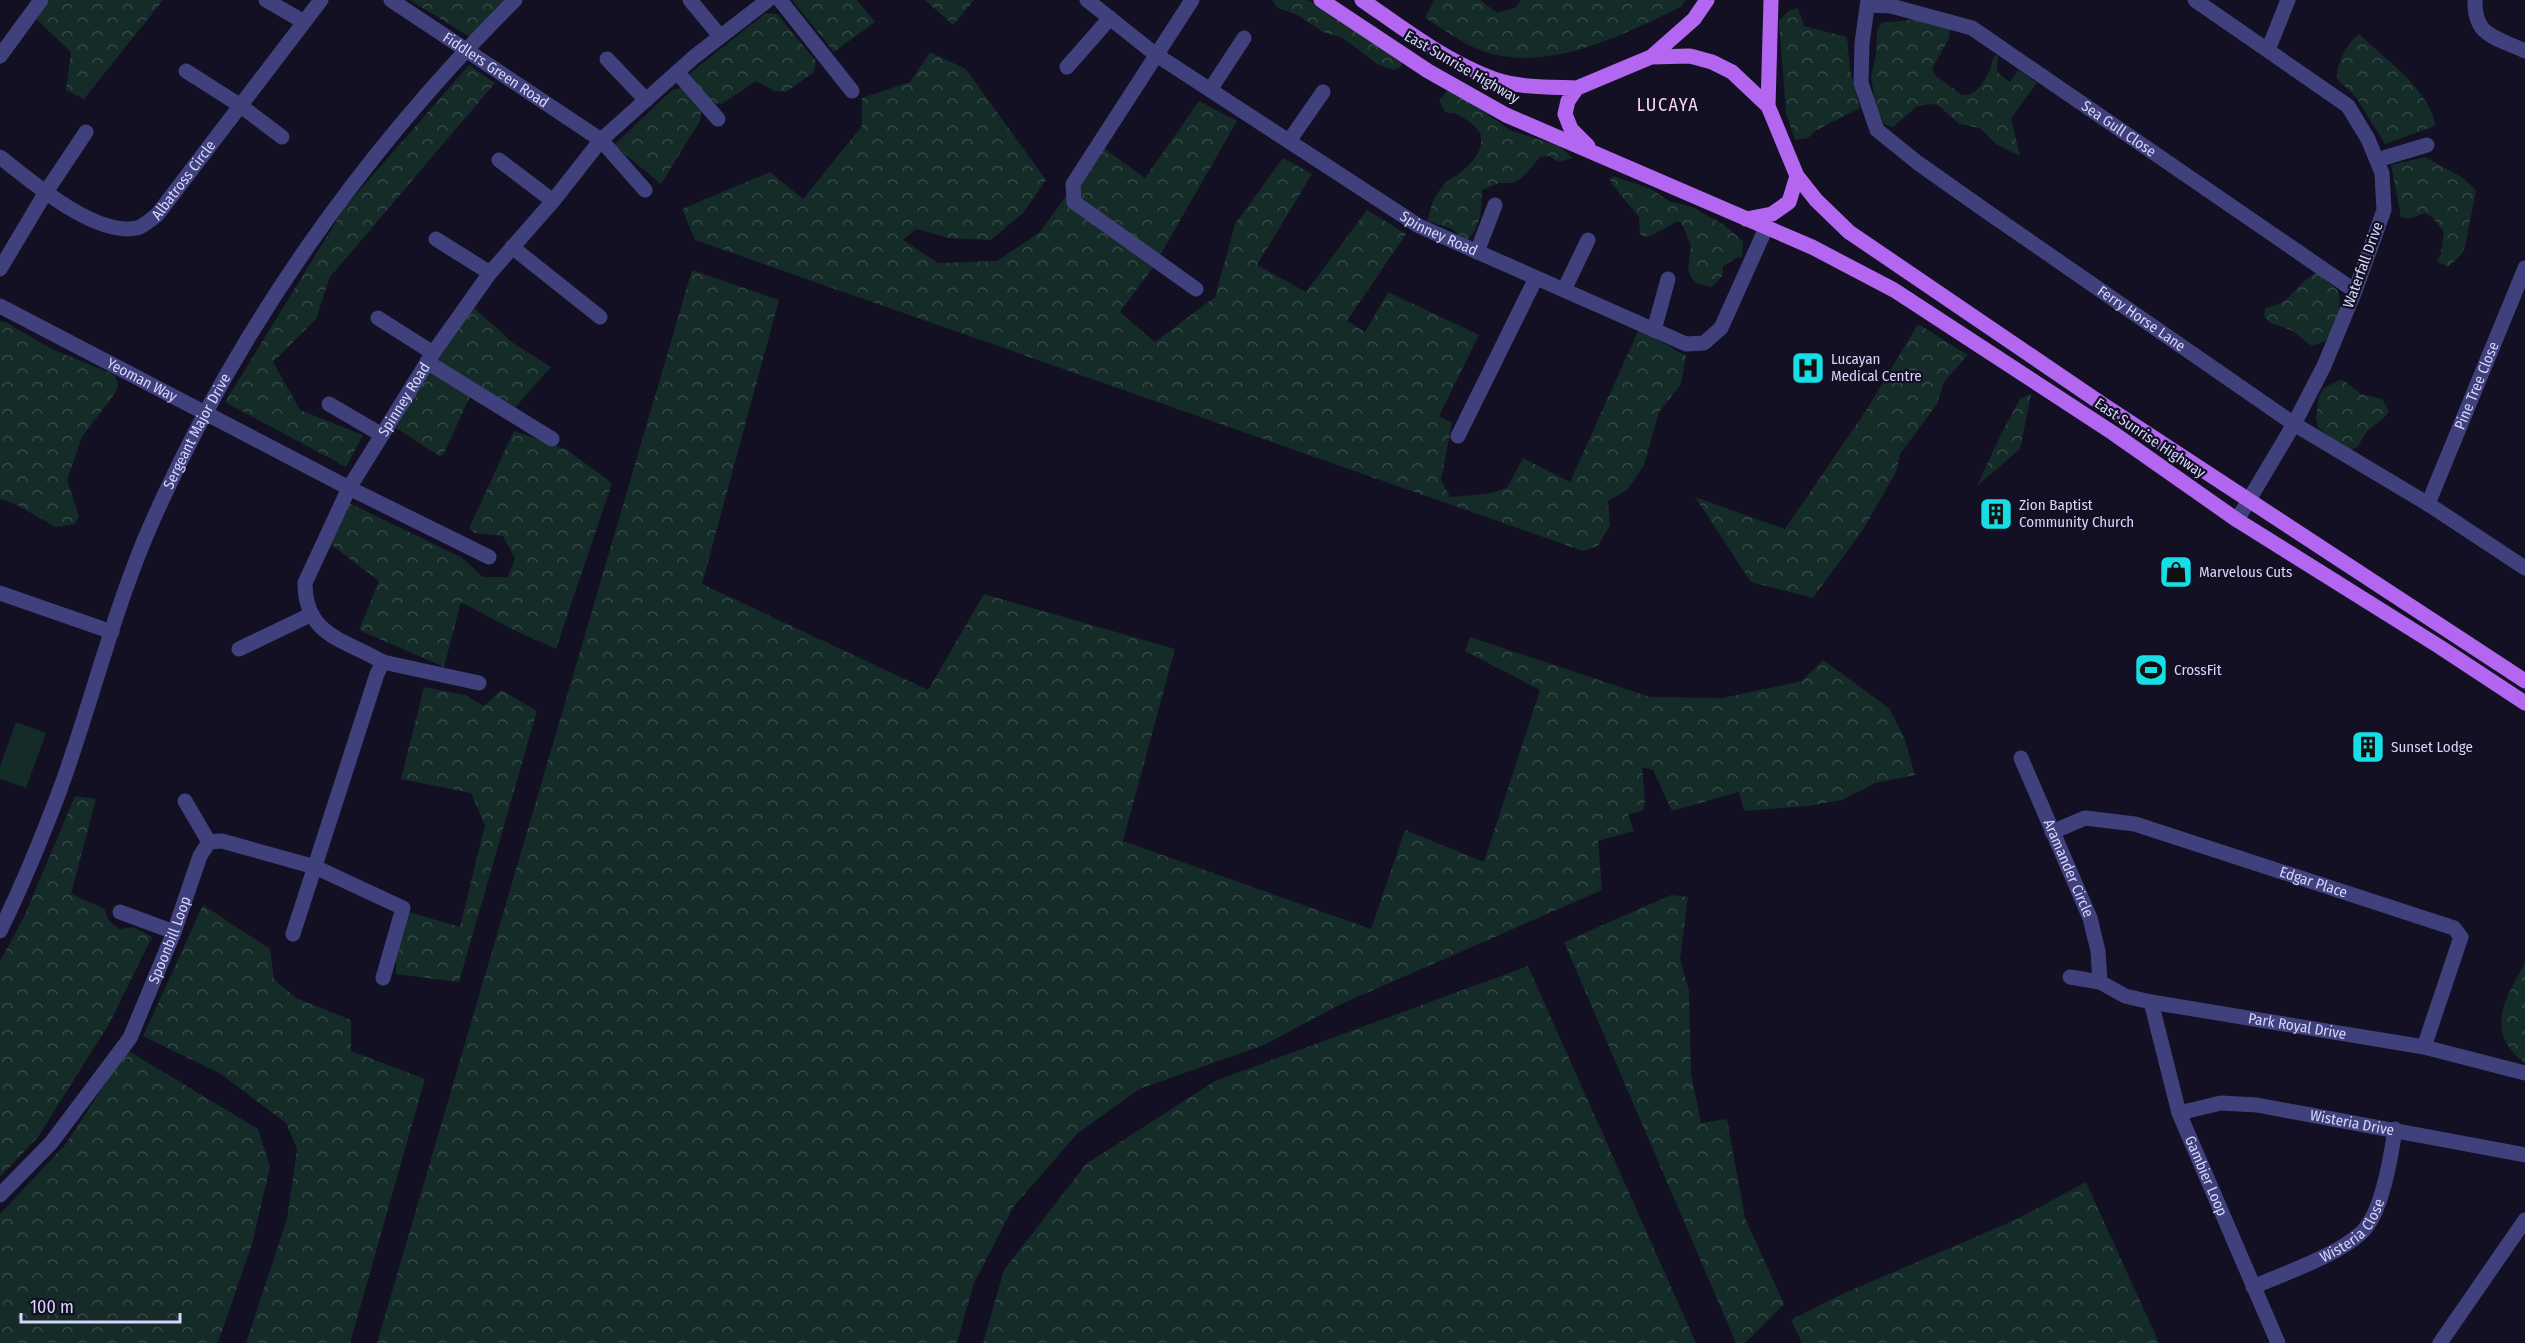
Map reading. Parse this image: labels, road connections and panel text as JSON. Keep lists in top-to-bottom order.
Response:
{
  "streets": {
    "main road": ["East Sunrise Highway"],
    "street": [
      "Fiddlers Green Road",
      "Sea Gull Close",
      "Albatross Circle",
      "Spinney Road",
      "Waterfall Drive",
      "Ferry Horse Lane",
      "Yeoman Way",
      "Pine Tree Close",
      "Sergeant Major Drive",
      "Aramander Circle",
      "Edgar Place",
      "Spoonbill Loop",
      "Park Royal Drive",
      "Wisteria Drive",
      "Gambier Loop",
      "Wisteria Close"
    ]
  },
  "crossings": [
    ["East Sunrise Highway", "Spinney Road"],
    ["East Sunrise Highway", "Waterfall Drive"],
    ["Fiddlers Green Road", "Spinney Road"],
    ["Fiddlers Green Road", "Sergeant Major Drive"],
    ["Sea Gull Close", "Waterfall Drive"],
    ["Sea Gull Close", "Ferry Horse Lane"],
    ["Spinney Road", "Yeoman Way"],
    ["Waterfall Drive", "Ferry Horse Lane"],
    ["Ferry Horse Lane", "Pine Tree Close"],
    ["Yeoman Way", "Sergeant Major Drive"],
    ["Aramander Circle", "Edgar Place"],
    ["Aramander Circle", "Park Royal Drive"],
    ["Edgar Place", "Park Royal Drive"],
    ["Park Royal Drive", "Gambier Loop"],
    ["Wisteria Drive", "Gambier Loop"],
    ["Wisteria Drive", "Wisteria Close"],
    ["Gambier Loop", "Wisteria Close"]
  ],
  "districts": ["LUCAYA"],
  "places": {
    "hospital": ["Lucayan Medical Centre"],
    "building": ["Zion Baptist Community Church", "Sunset Lodge"],
    "shop": ["Marvelous Cuts"],
    "sports": ["CrossFit"]
  },
  "scale_bar": "100 m"
}
